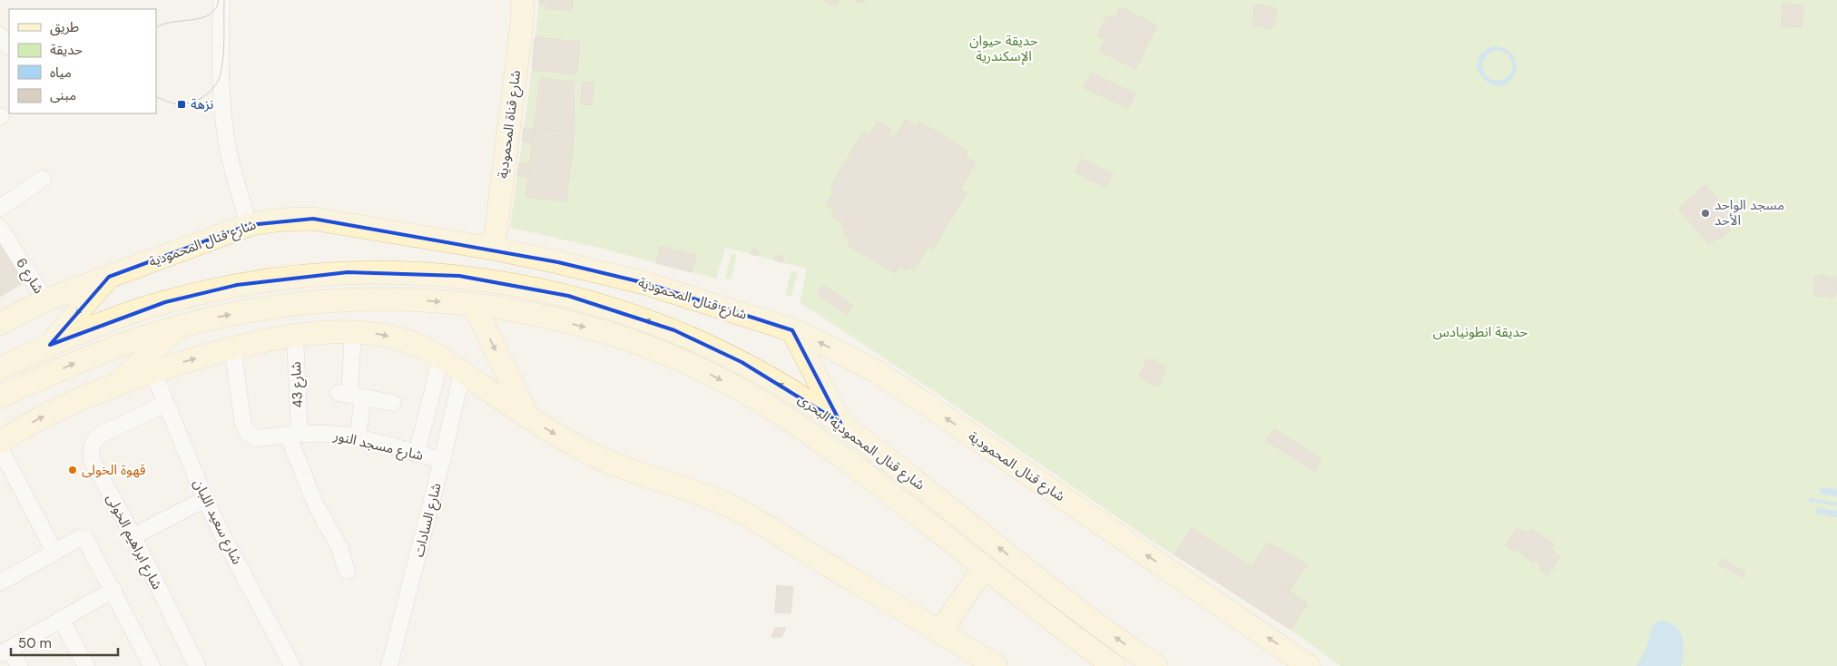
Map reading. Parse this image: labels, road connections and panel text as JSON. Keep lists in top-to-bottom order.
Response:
{
  "streets": {
    "main road": ["شارع قناة المحمودية", "شارع قنال المحمودية", "شارع قنال المحمودية البحرى"],
    "street": [
      "شارع 6",
      "شارع 43",
      "شارع مسجد النور",
      "شارع السادات",
      "شارع سعيد اللبان",
      "شارع ابراهيم الخولى"
    ]
  },
  "crossings": [
    ["شارع قناة المحمودية", "شارع قنال المحمودية"],
    ["شارع قنال المحمودية", "شارع 6"],
    ["شارع 43", "شارع مسجد النور"],
    ["شارع مسجد النور", "شارع السادات"],
    ["شارع سعيد اللبان", "شارع ابراهيم الخولى"]
  ],
  "parks": ["حديقة حيوان الإسكندرية", "حديقة انطونيادس"],
  "places": {
    "transit": ["نزهة"],
    "other": ["مسجد الواحد الأحد", "قهوة الخولى"]
  },
  "legend": [
    "طريق",
    "حديقة",
    "مياه",
    "مبنى"
  ],
  "scale_bar": "50 m"
}
